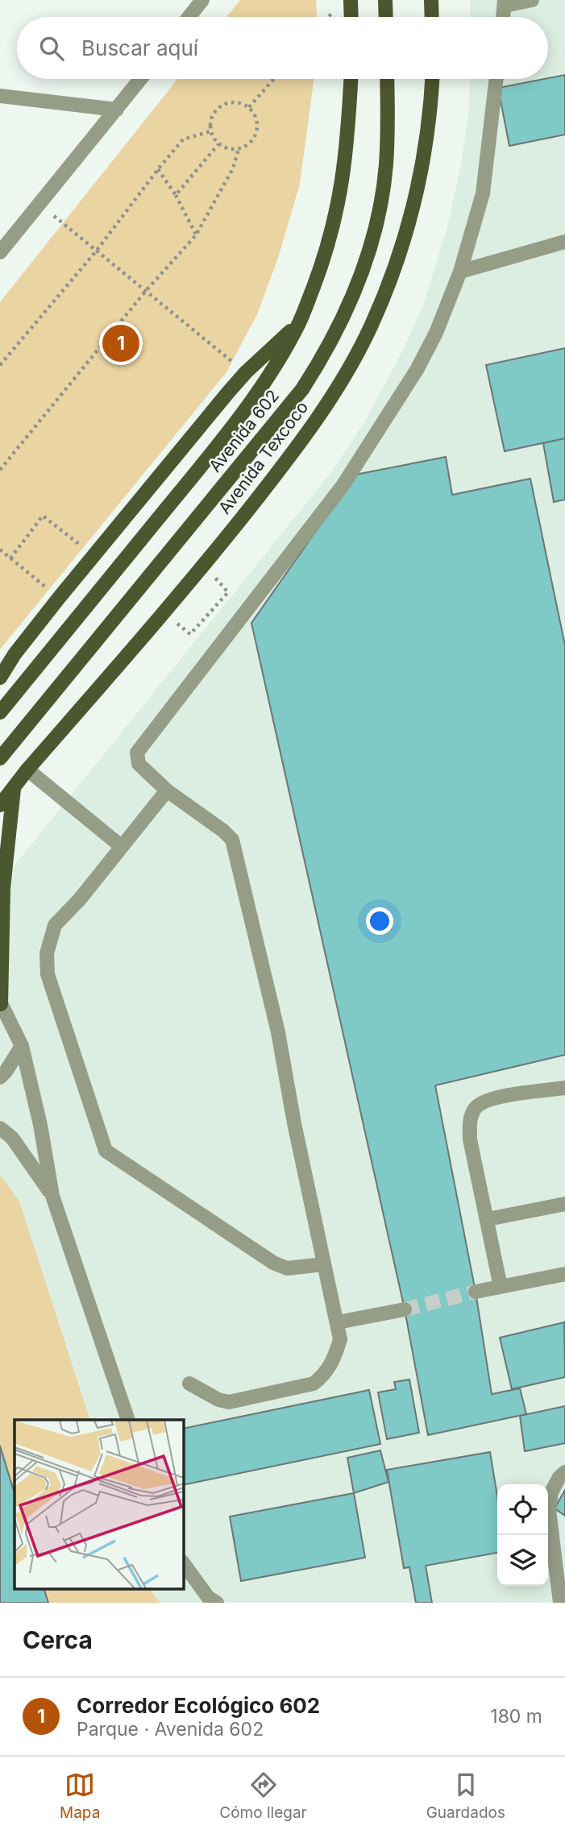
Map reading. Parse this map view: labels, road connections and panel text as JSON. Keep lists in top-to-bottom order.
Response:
{
  "streets": {
    "main road": ["Avenida 602", "Avenida Texcoco"]
  },
  "page": {
    "search": "Buscar aquí",
    "pins": "1",
    "heading": "Cerca",
    "list": [
      {
        "mark": "1",
        "name": "Corredor Ecológico 602",
        "note": "Parque · Avenida 602",
        "value": "180 m"
      }
    ],
    "nav": ["Mapa", "Cómo llegar", "Guardados"]
  }
}
